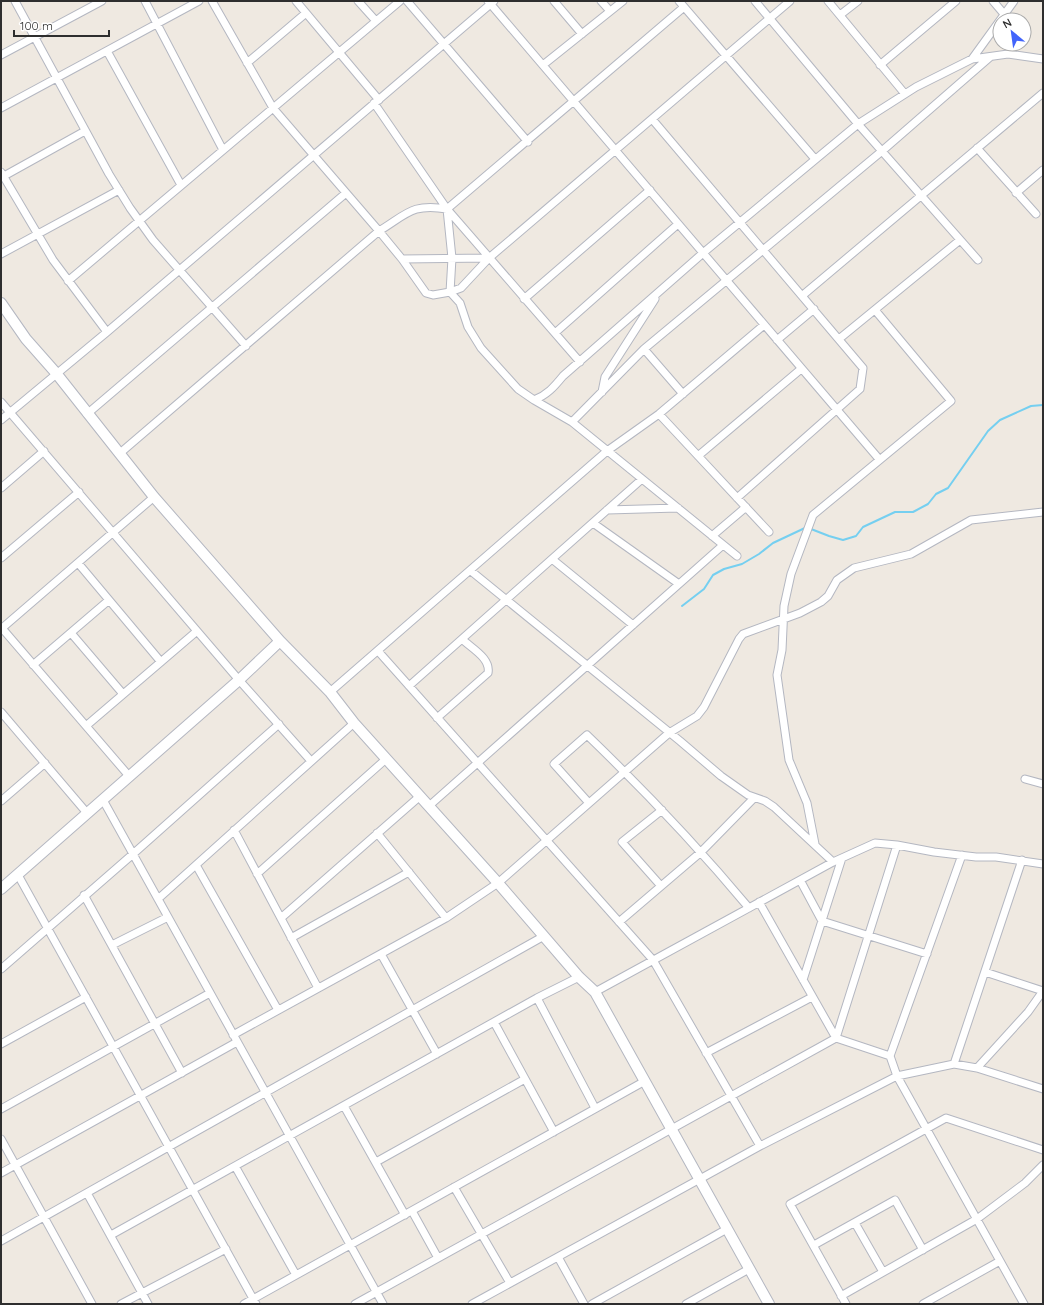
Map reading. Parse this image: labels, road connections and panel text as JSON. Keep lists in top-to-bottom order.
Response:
{
  "scale_bar": "100 m",
  "north": "top left"
}
